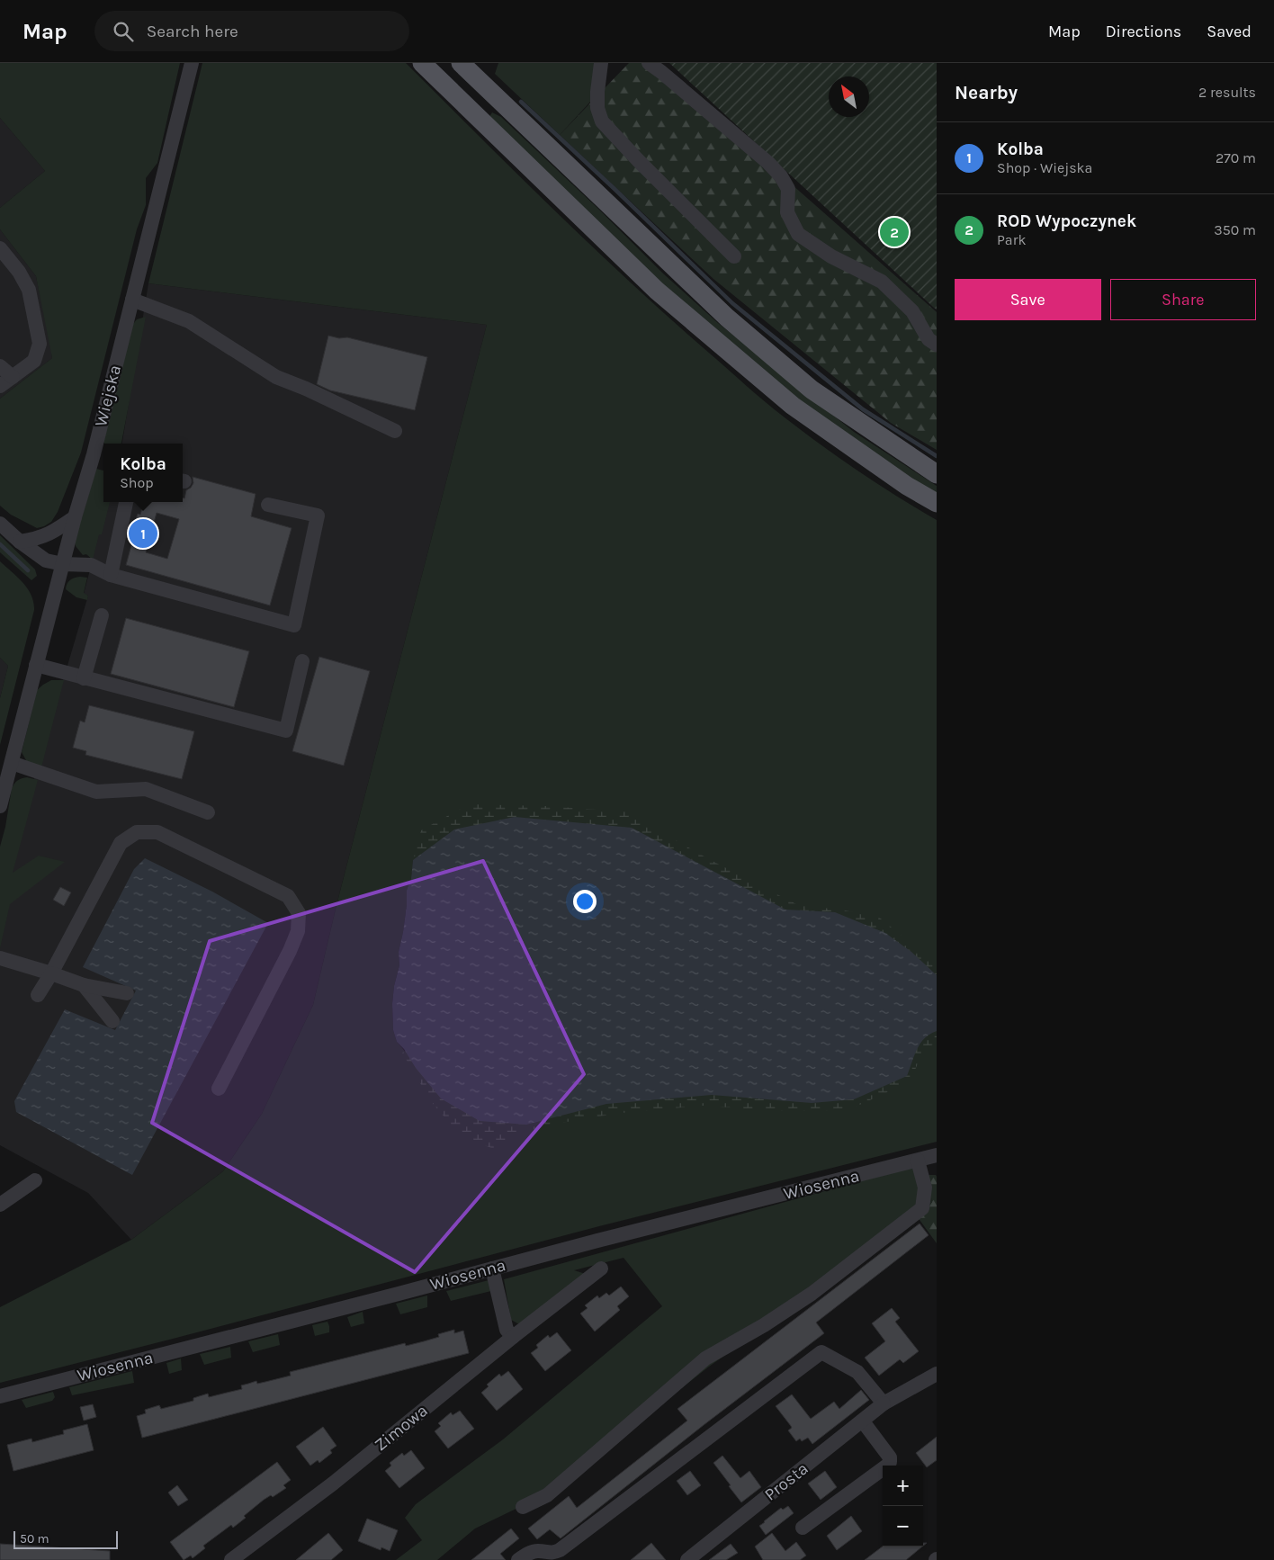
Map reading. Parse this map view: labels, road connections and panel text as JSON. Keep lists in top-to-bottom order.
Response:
{
  "streets": {
    "street": [
      "Wiejska",
      "Wiosenna",
      "Zimowa",
      "Prosta"
    ]
  },
  "scale_bar": "50 m",
  "north": "top left",
  "page": {
    "header": "Map",
    "search": "Search here",
    "nav": ["Map", "Directions", "Saved"],
    "heading": ["Nearby", "2 results"],
    "list": [
      {
        "mark": "1",
        "name": "Kolba",
        "note": "Shop · Wiejska",
        "value": "270 m"
      },
      {
        "mark": "2",
        "name": "ROD Wypoczynek",
        "note": "Park",
        "value": "350 m"
      }
    ],
    "pins": ["2", "1"],
    "buttons": ["Save", "Share"],
    "popup": ["Kolba", "Shop"],
    "map_buttons": ["+", "−"],
    "scale": "50 m"
  }
}
